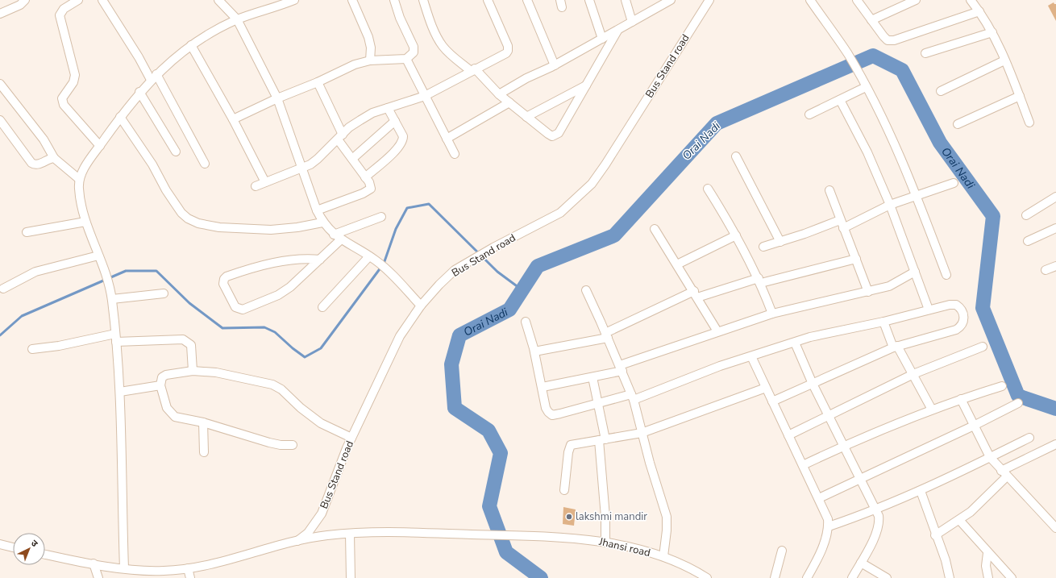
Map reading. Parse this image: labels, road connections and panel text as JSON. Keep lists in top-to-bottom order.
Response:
{
  "streets": {
    "street": ["Bus Stand road", "Jhansi road"]
  },
  "crossings": [
    ["Bus Stand road", "Jhansi road"]
  ],
  "water": ["Orai Nadi"],
  "places": ["lakshmi mandir"],
  "north": "top right"
}
